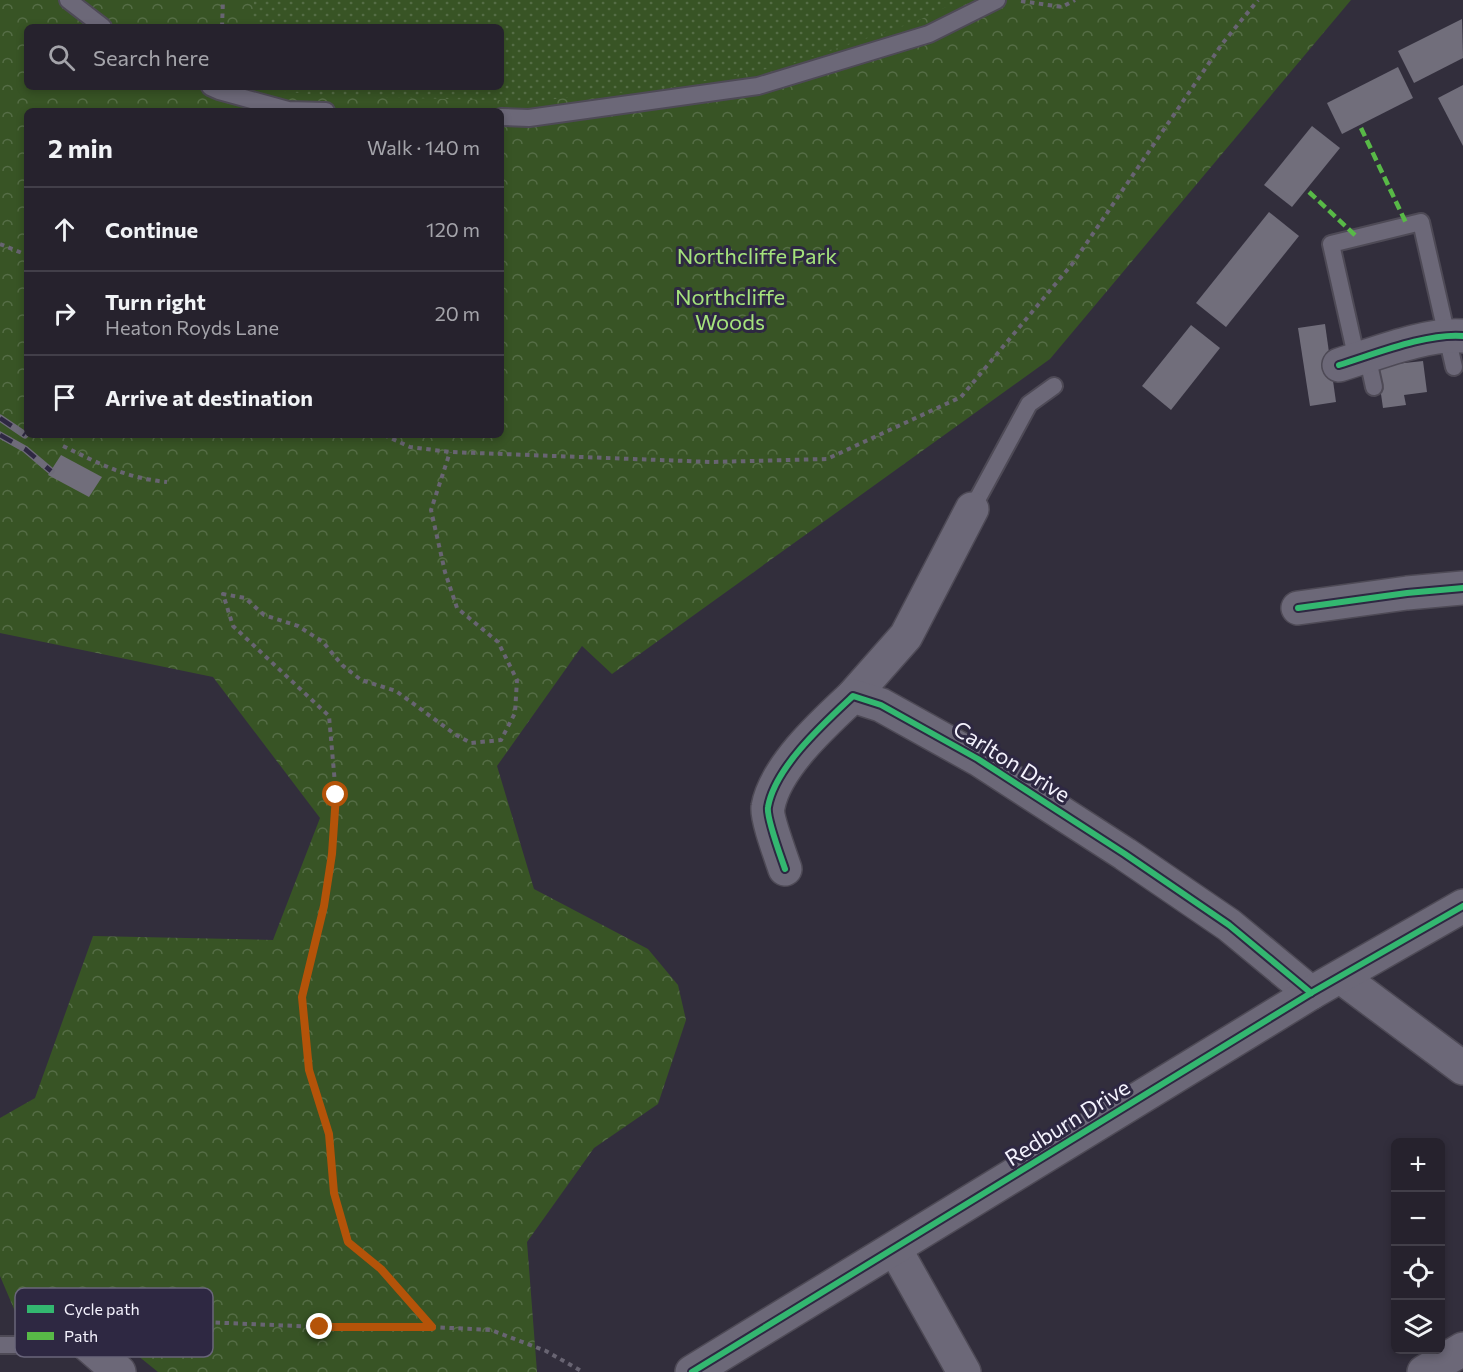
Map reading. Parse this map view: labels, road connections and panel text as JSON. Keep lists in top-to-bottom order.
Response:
{
  "streets": {
    "street": ["Carlton Drive", "Redburn Drive"]
  },
  "crossings": [
    ["Carlton Drive", "Redburn Drive"]
  ],
  "parks": ["Northcliffe Park", "Northcliffe Woods"],
  "legend": ["Cycle path", "Path"],
  "page": {
    "search": "Search here",
    "heading": ["2 min", "Walk · 140 m"],
    "list": [
      ["Continue", "120 m"],
      ["Turn right", "Heaton Royds Lane", "20 m"],
      "Arrive at destination"
    ],
    "map_buttons": ["+", "−"]
  }
}
